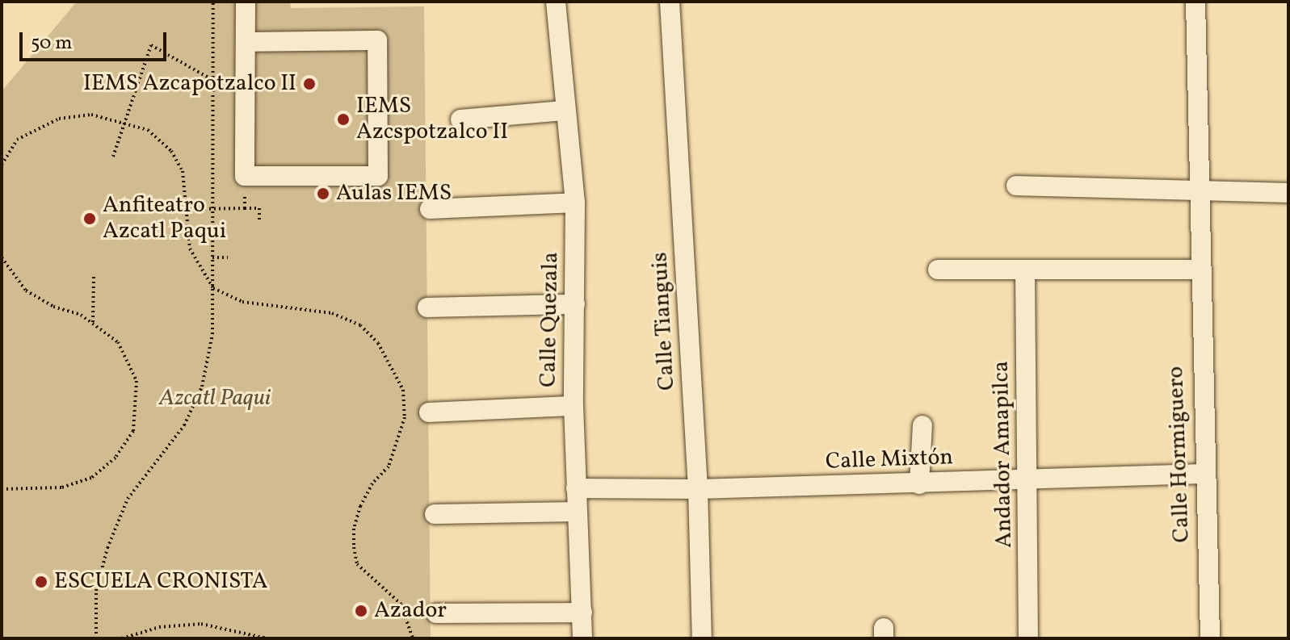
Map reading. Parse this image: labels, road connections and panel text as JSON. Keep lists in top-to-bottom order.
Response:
{
  "streets": {
    "street": [
      "Calle Quezala",
      "Calle Tianguis",
      "Andador Amapilca",
      "Calle Hormiguero",
      "Calle Mixtón"
    ]
  },
  "crossings": [
    ["Calle Quezala", "Calle Mixtón"],
    ["Calle Tianguis", "Calle Mixtón"],
    ["Andador Amapilca", "Calle Mixtón"],
    ["Calle Hormiguero", "Calle Mixtón"]
  ],
  "parks": ["Azcatl Paqui"],
  "places": [
    "IEMS Azcapotzalco II",
    "IEMS Azcspotzalco II",
    "Aulas IEMS",
    "Anfiteatro Azcatl Paqui",
    "ESCUELA CRONISTA",
    "Azador"
  ],
  "scale_bar": "50 m"
}
